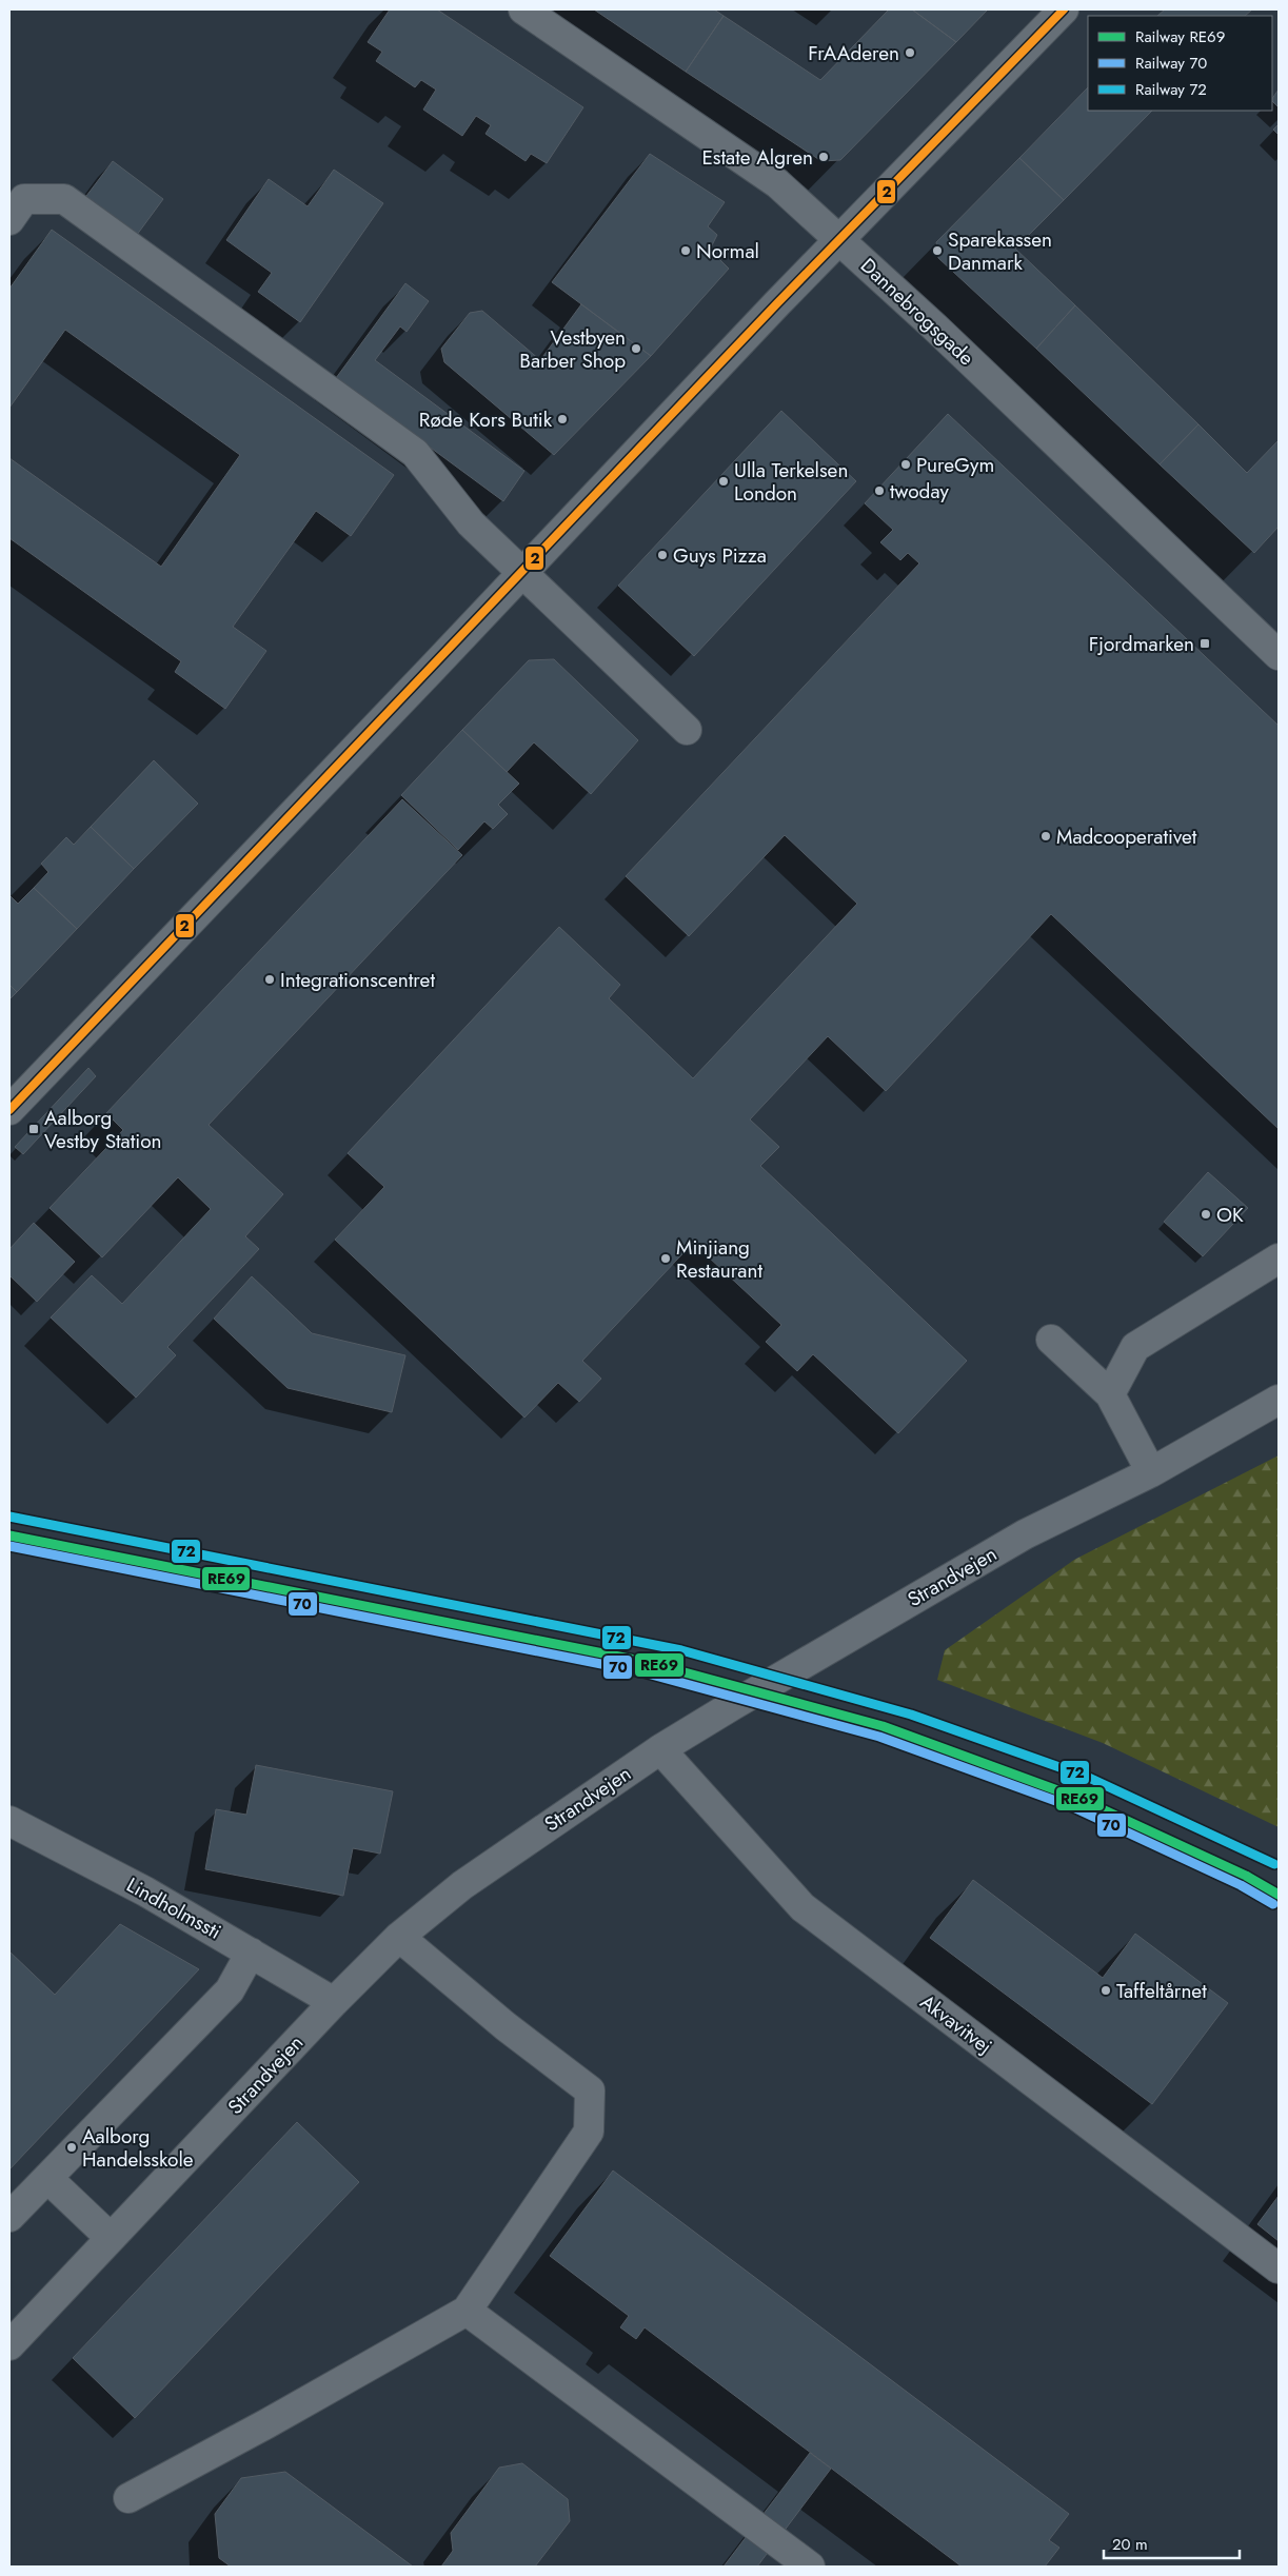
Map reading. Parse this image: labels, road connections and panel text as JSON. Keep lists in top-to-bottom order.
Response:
{
  "streets": {
    "street": [
      "Dannebrogsgade",
      "Strandvejen",
      "Lindholmssti",
      "Akvavitvej"
    ]
  },
  "crossings": [
    ["Strandvejen", "Lindholmssti"],
    ["Strandvejen", "Akvavitvej"]
  ],
  "places": {
    "other": [
      "FrAAderen",
      "Estate Algren",
      "Normal",
      "Sparekassen Danmark",
      "Vestbyen Barber Shop",
      "Røde Kors Butik",
      "PureGym",
      "Ulla Terkelsen London",
      "twoday",
      "Guys Pizza",
      "Madcooperativet",
      "Integrationscentret",
      "OK",
      "Minjiang Restaurant",
      "Taffeltårnet",
      "Aalborg Handelsskole"
    ],
    "transit": ["Fjordmarken", "Aalborg Vestby Station"]
  },
  "lines": [
    "transit line 2",
    "rail line 72",
    "rail line RE69",
    "rail line 70"
  ],
  "legend": ["Railway RE69", "Railway 70", "Railway 72"],
  "scale_bar": "20 m"
}
